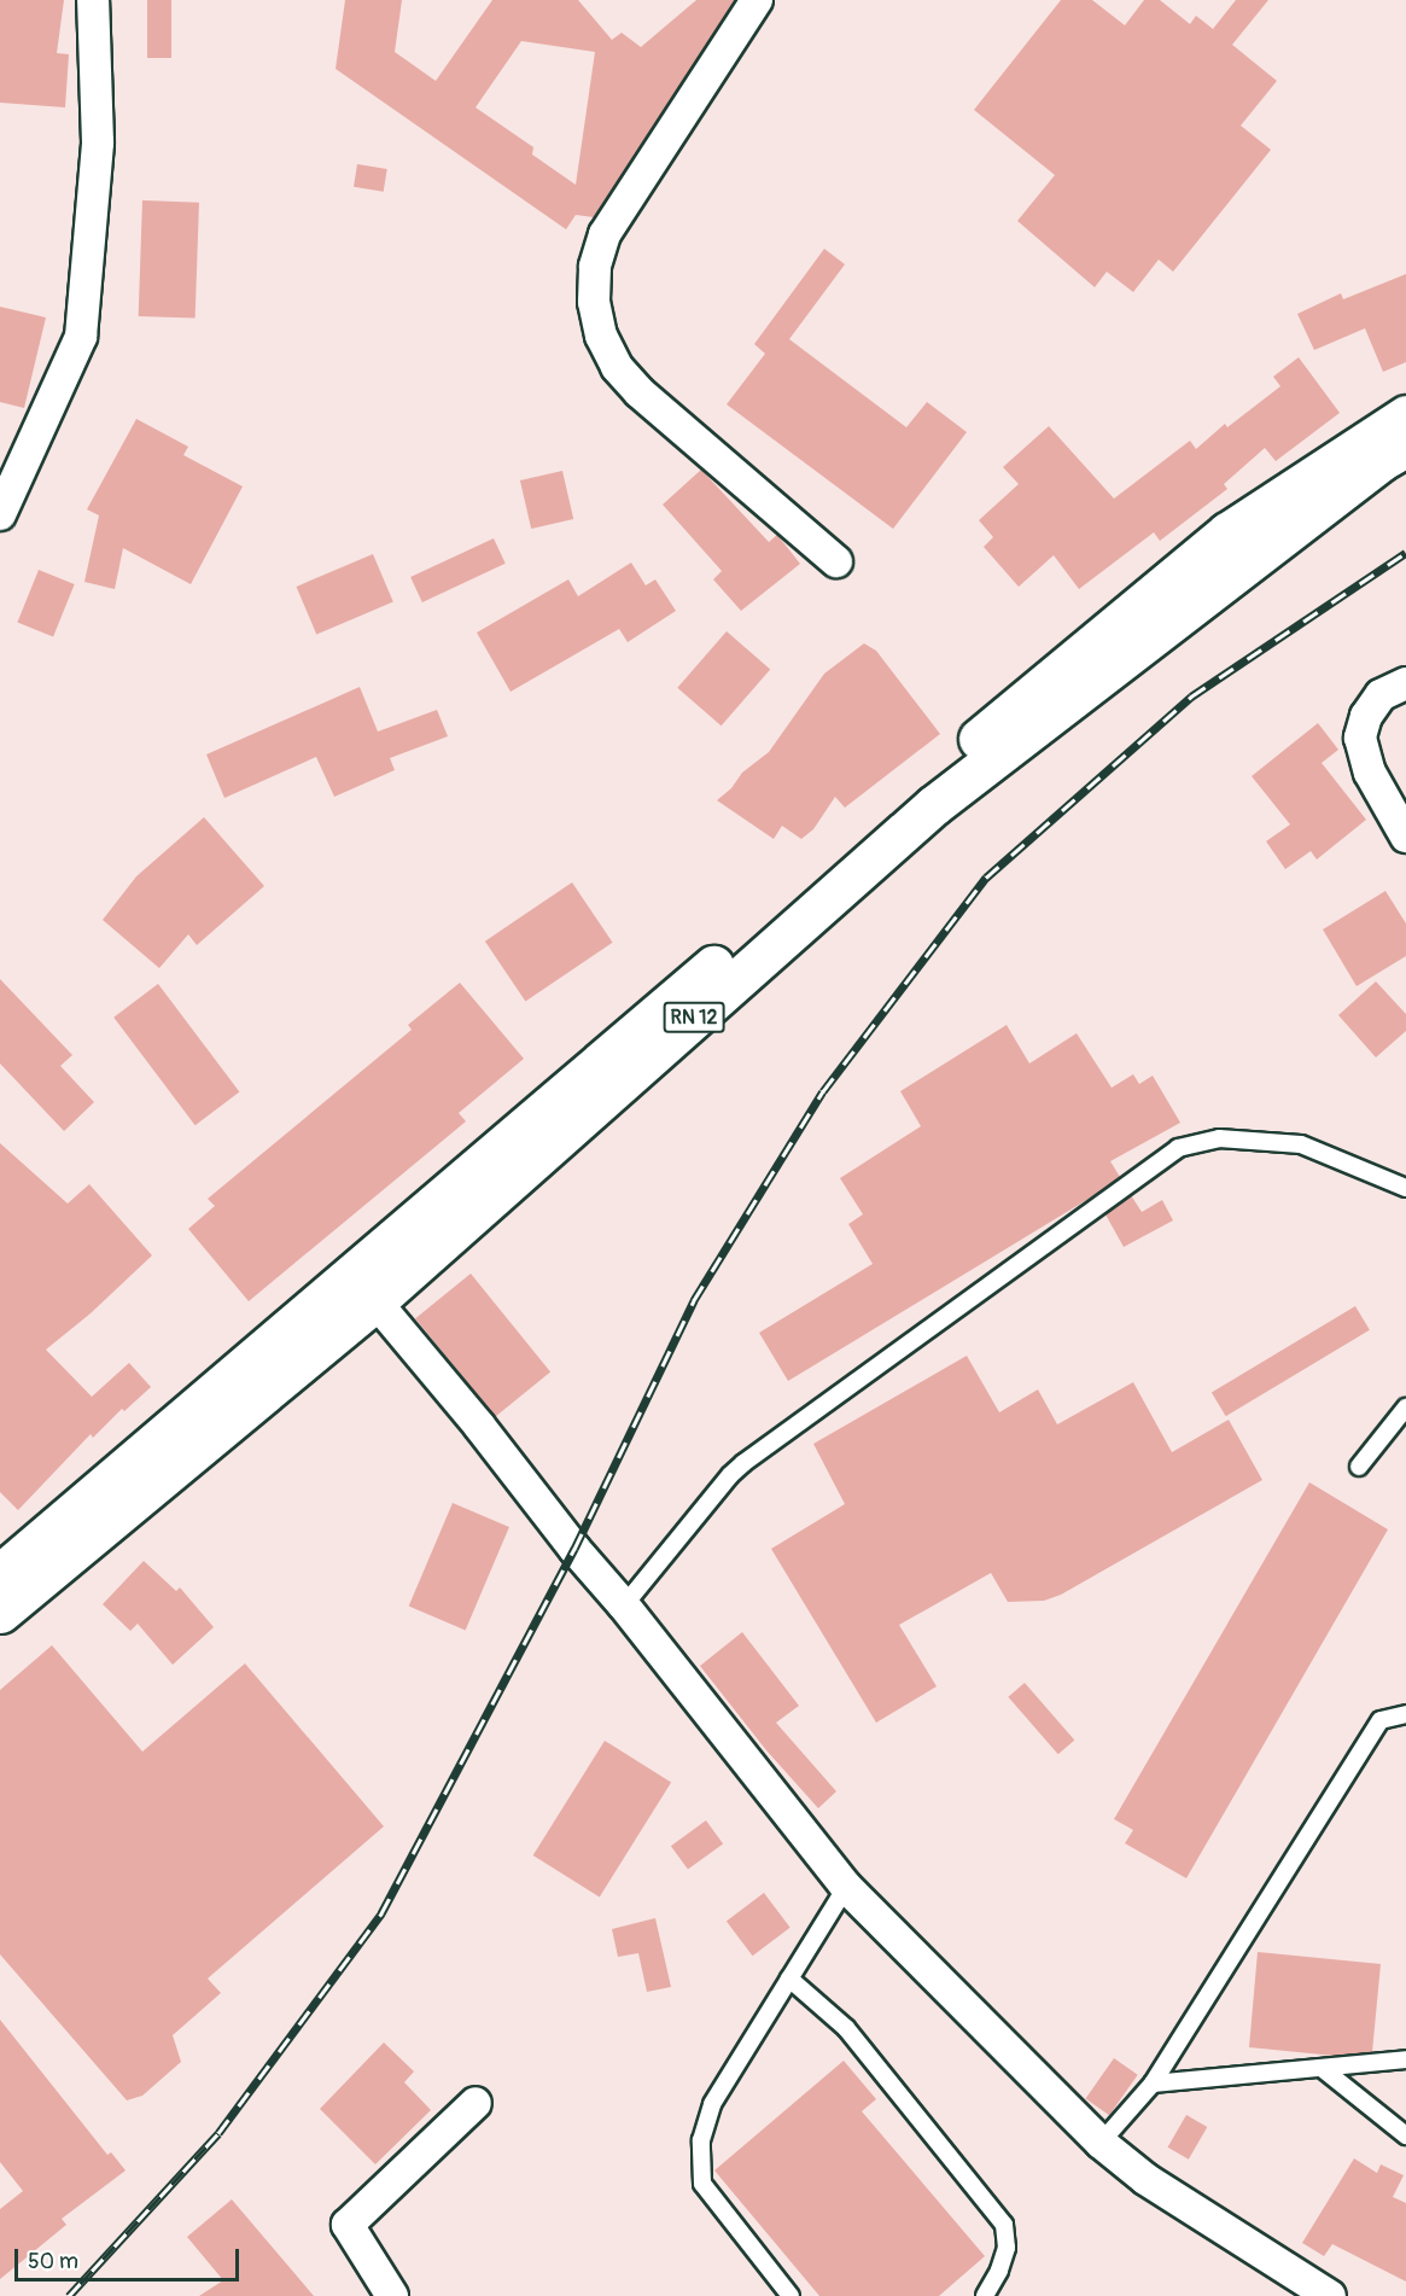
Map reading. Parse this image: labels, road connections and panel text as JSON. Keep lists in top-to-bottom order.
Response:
{
  "streets": {
    "highway": ["RN 12"]
  },
  "scale_bar": "50 m"
}
